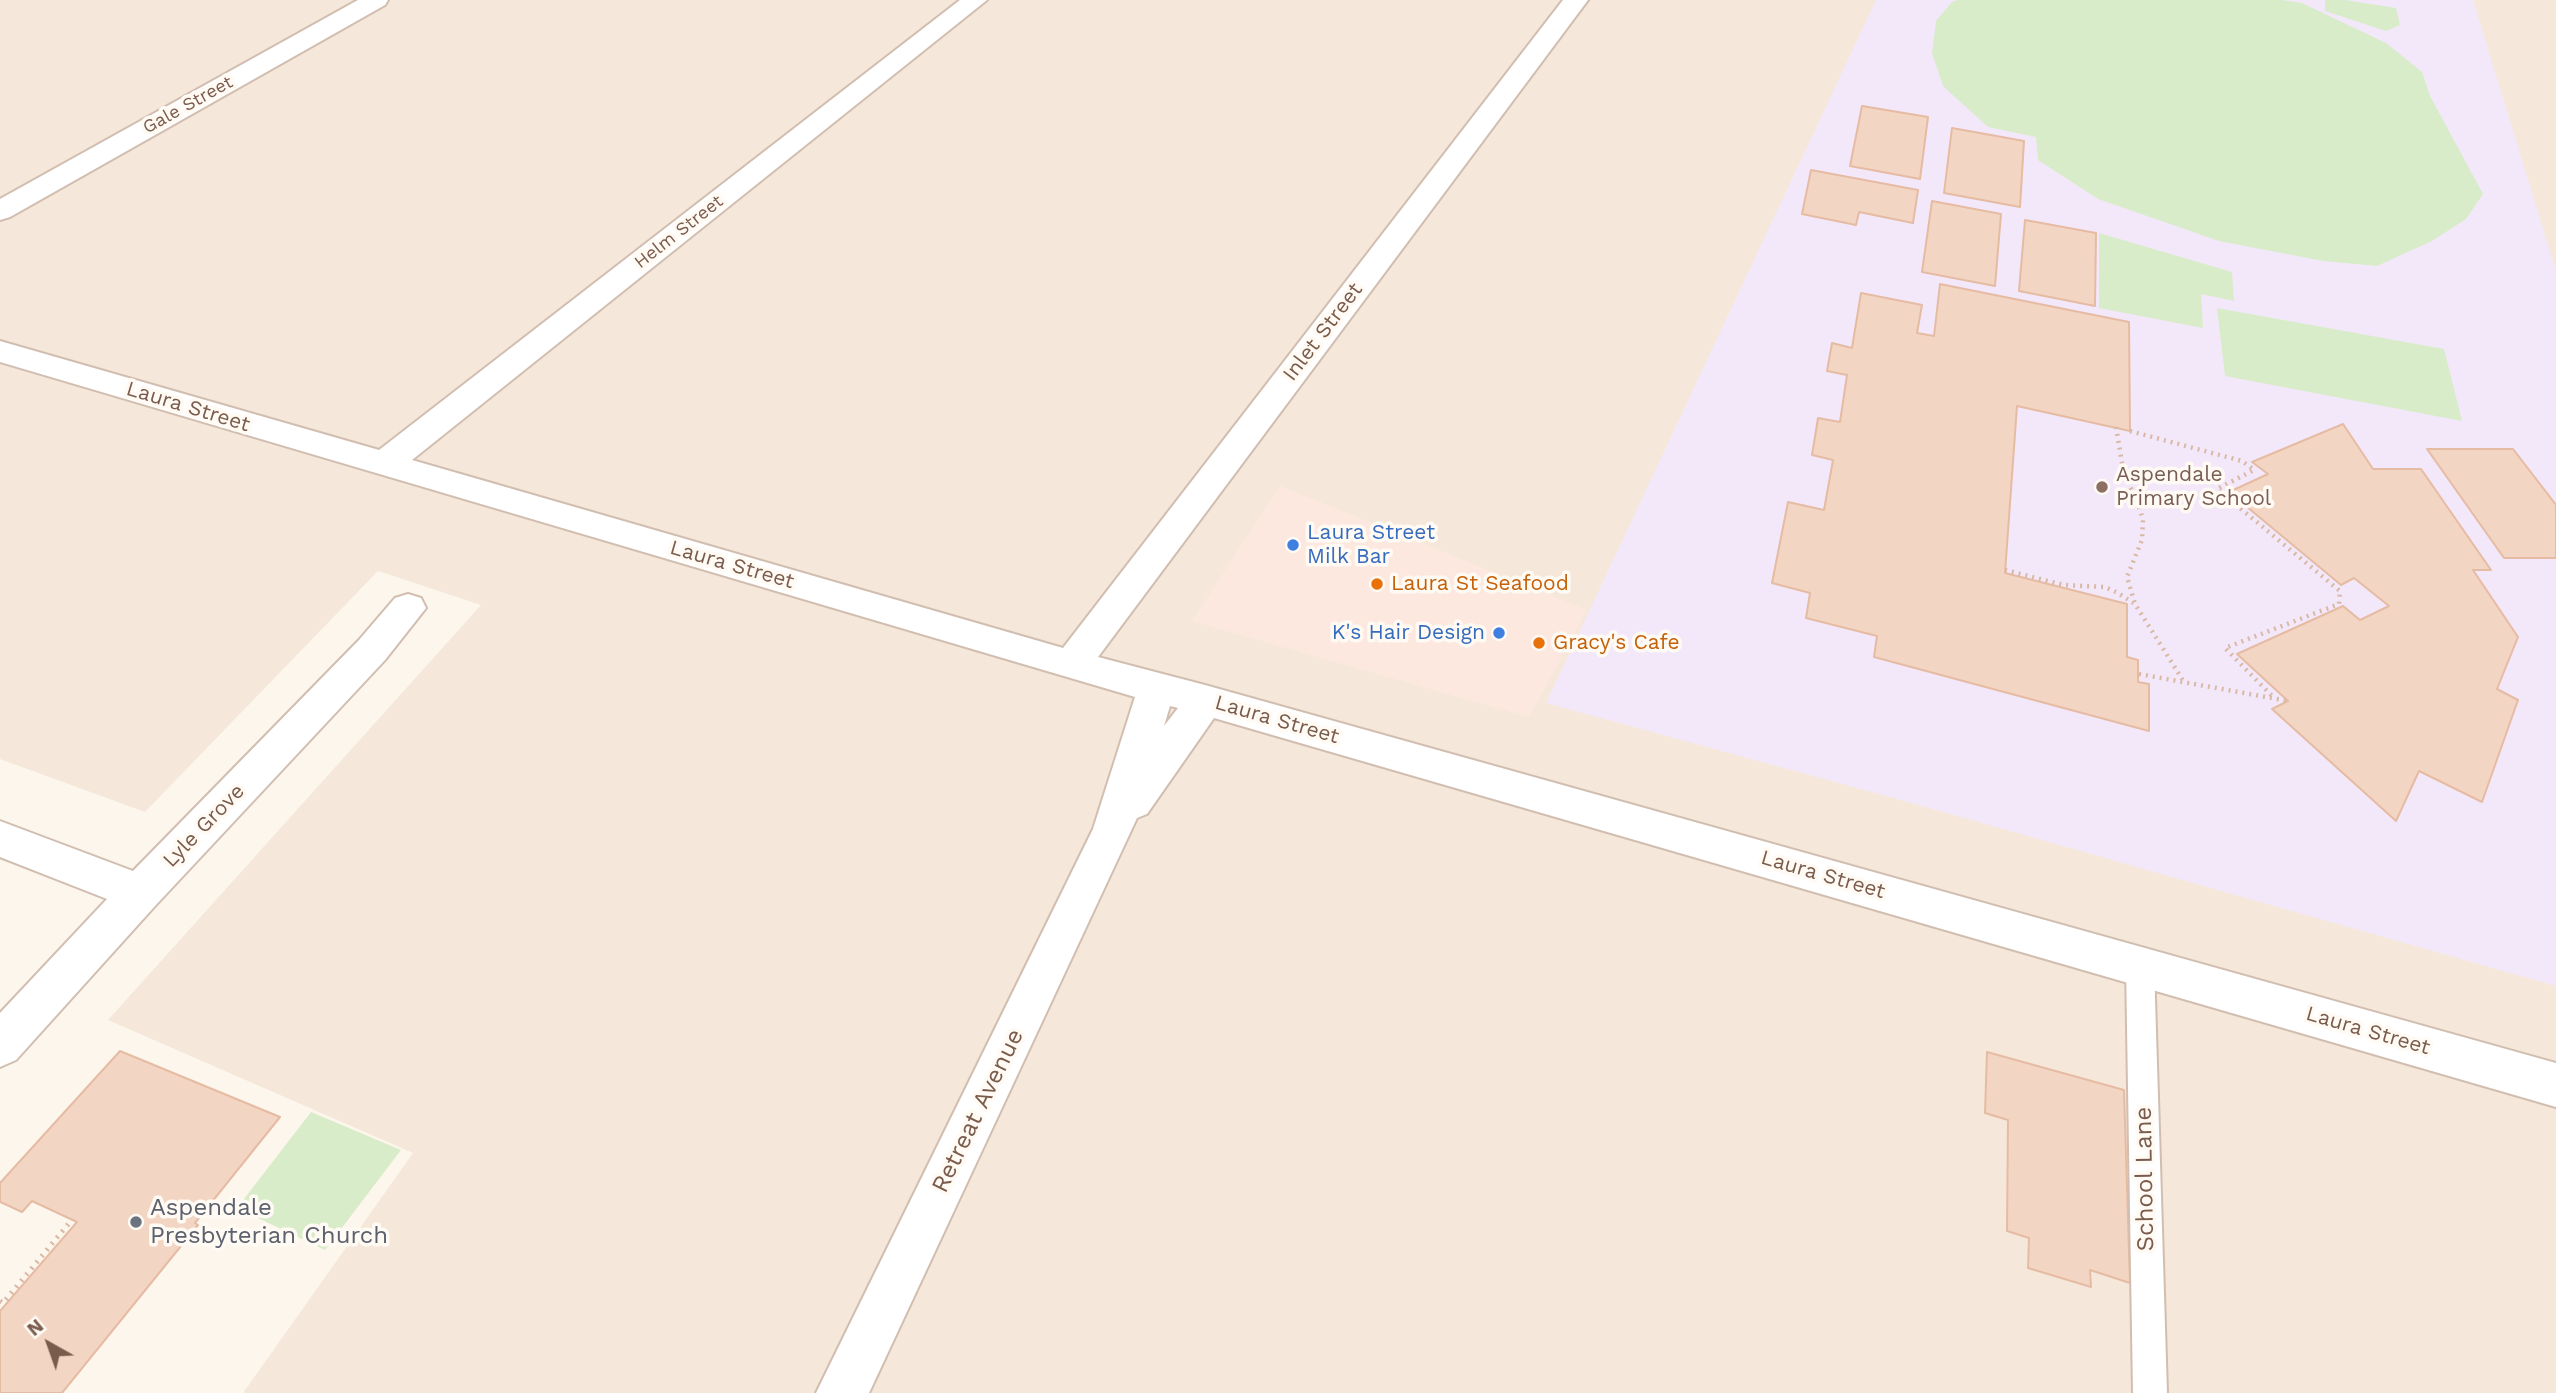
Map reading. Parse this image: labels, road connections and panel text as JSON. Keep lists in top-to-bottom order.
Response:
{
  "streets": {
    "street": [
      "Gale Street",
      "Helm Street",
      "Inlet Street",
      "Laura Street",
      "Lyle Grove",
      "Retreat Avenue"
    ],
    "lane": ["School Lane"]
  },
  "crossings": [
    ["Helm Street", "Laura Street"],
    ["Inlet Street", "Laura Street"],
    ["Laura Street", "Retreat Avenue"],
    ["Laura Street", "School Lane"]
  ],
  "places": [
    "Aspendale Primary School",
    "Laura Street Milk Bar",
    "Laura St Seafood",
    "K's Hair Design",
    "Gracy's Cafe",
    "Aspendale Presbyterian Church"
  ],
  "north": "top left"
}
